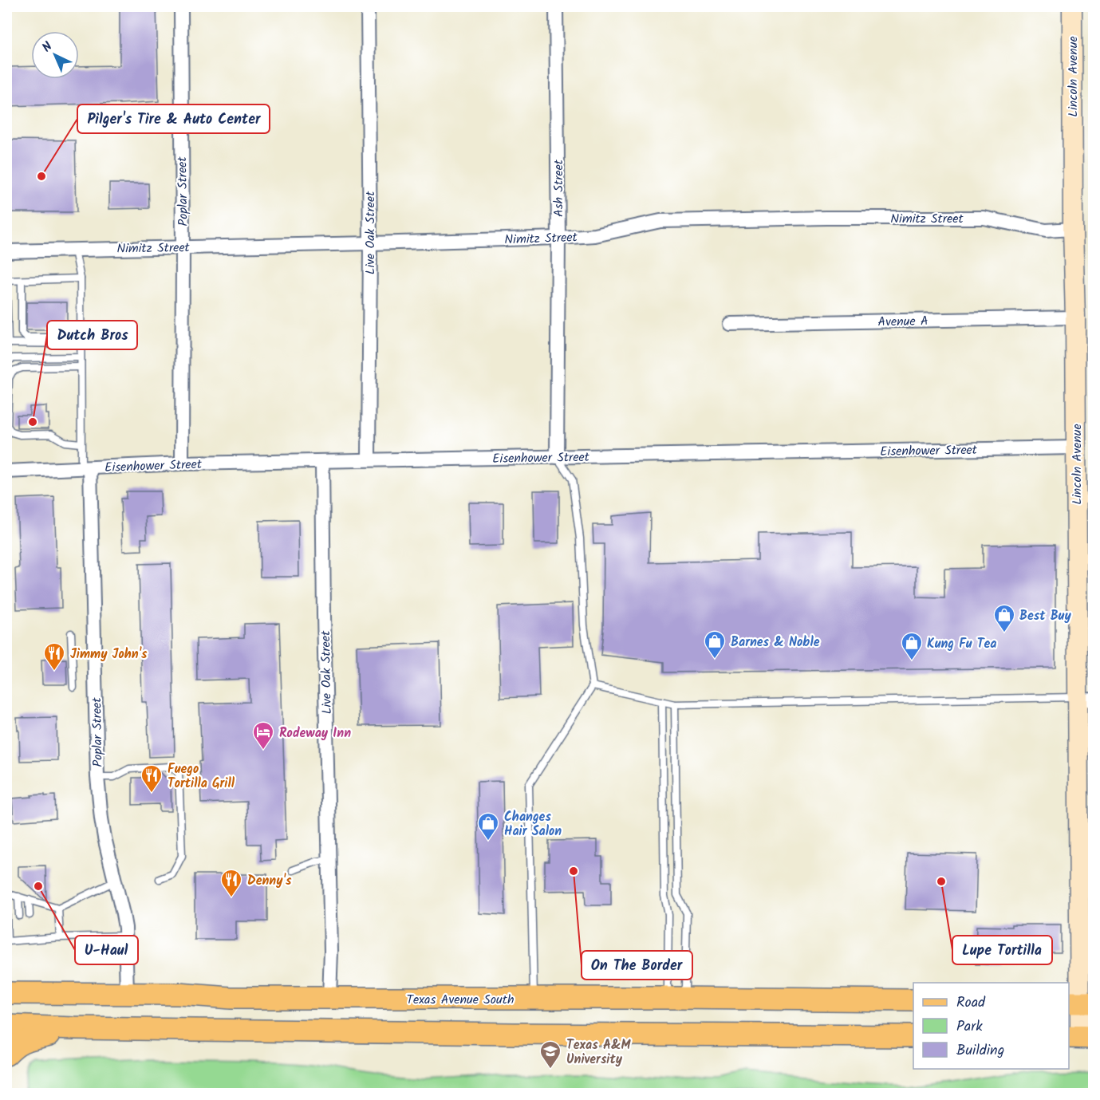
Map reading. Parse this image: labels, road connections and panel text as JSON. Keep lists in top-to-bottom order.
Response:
{
  "streets": {
    "main road": ["Texas Avenue South"],
    "street": [
      "Lincoln Avenue",
      "Ash Street",
      "Poplar Street",
      "Nimitz Street",
      "Live Oak Street",
      "Avenue A",
      "Eisenhower Street"
    ]
  },
  "crossings": [
    ["Lincoln Avenue", "Nimitz Street"],
    ["Lincoln Avenue", "Avenue A"],
    ["Lincoln Avenue", "Eisenhower Street"],
    ["Ash Street", "Nimitz Street"],
    ["Ash Street", "Eisenhower Street"],
    ["Poplar Street", "Nimitz Street"],
    ["Poplar Street", "Eisenhower Street"],
    ["Poplar Street", "Texas Avenue South"],
    ["Nimitz Street", "Live Oak Street"],
    ["Live Oak Street", "Eisenhower Street"],
    ["Live Oak Street", "Texas Avenue South"]
  ],
  "places": {
    "other": [
      "Pilger's Tire & Auto Center",
      "Dutch Bros",
      "On The Border",
      "Lupe Tortilla",
      "U-Haul"
    ],
    "shop": [
      "Best Buy",
      "Barnes & Noble",
      "Kung Fu Tea",
      "Changes Hair Salon"
    ],
    "restaurant": ["Jimmy John's", "Fuego Tortilla Grill", "Denny's"],
    "hotel": ["Rodeway Inn"],
    "school or university": ["Texas A&M University"]
  },
  "legend": ["Road", "Park", "Building"],
  "north": "top left"
}
